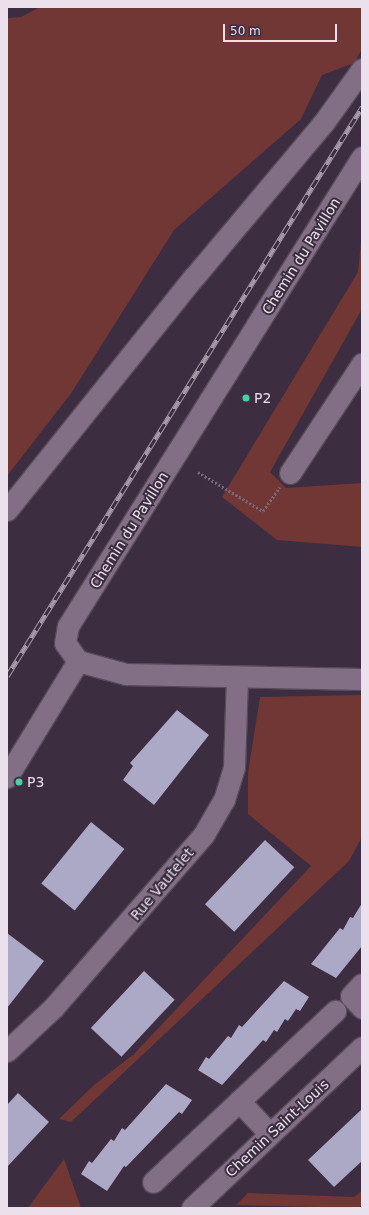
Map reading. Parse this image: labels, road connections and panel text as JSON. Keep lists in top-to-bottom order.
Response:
{
  "streets": {
    "street": ["Chemin du Pavillon", "Rue Vautelet", "Chemin Saint-Louis"]
  },
  "places": ["P2", "P3"],
  "scale_bar": "50 m"
}
